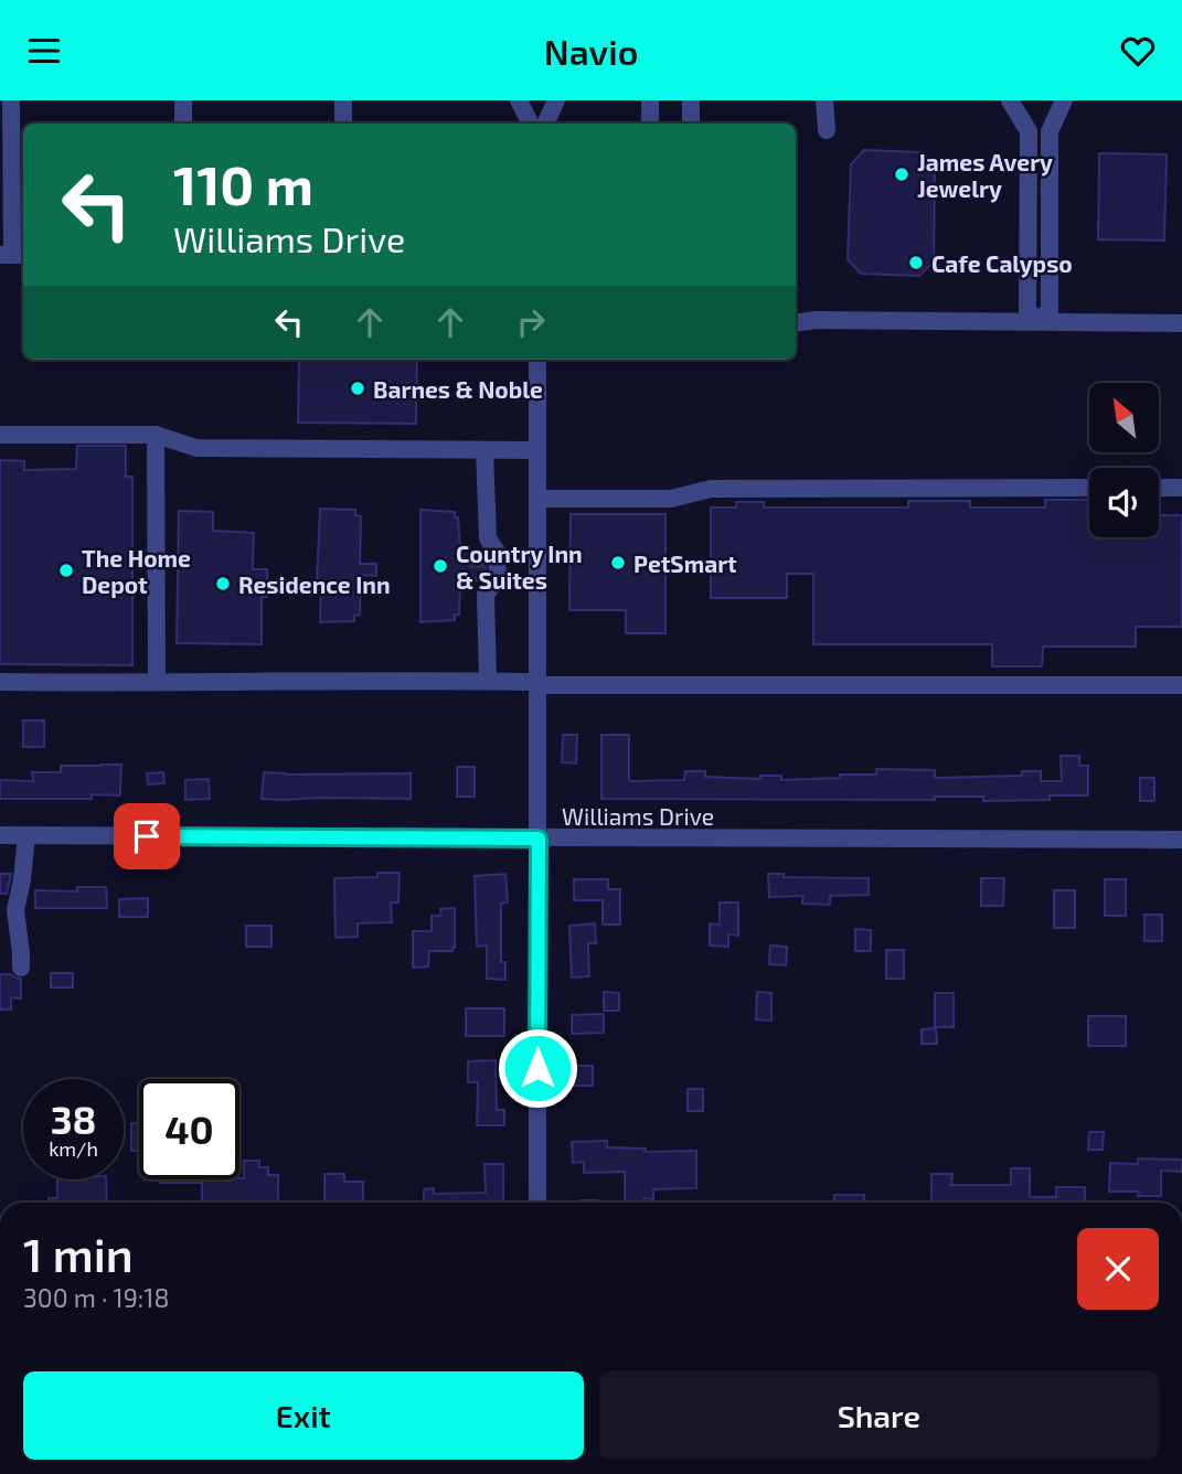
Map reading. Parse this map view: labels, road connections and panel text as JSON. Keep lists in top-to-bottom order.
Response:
{
  "streets": {
    "street": ["Williams Drive"]
  },
  "places": [
    "James Avery Jewelry",
    "Cafe Calypso",
    "Barnes & Noble",
    "PetSmart",
    "Country Inn & Suites",
    "The Home Depot",
    "Residence Inn"
  ],
  "north": "top left",
  "page": {
    "header": "Navio",
    "turn": ["110 m", "Williams Drive"],
    "speed": "38 km/h",
    "limit": "40",
    "heading": ["1 min", "300 m · 19:18"],
    "buttons": ["Exit", "Share"]
  }
}
